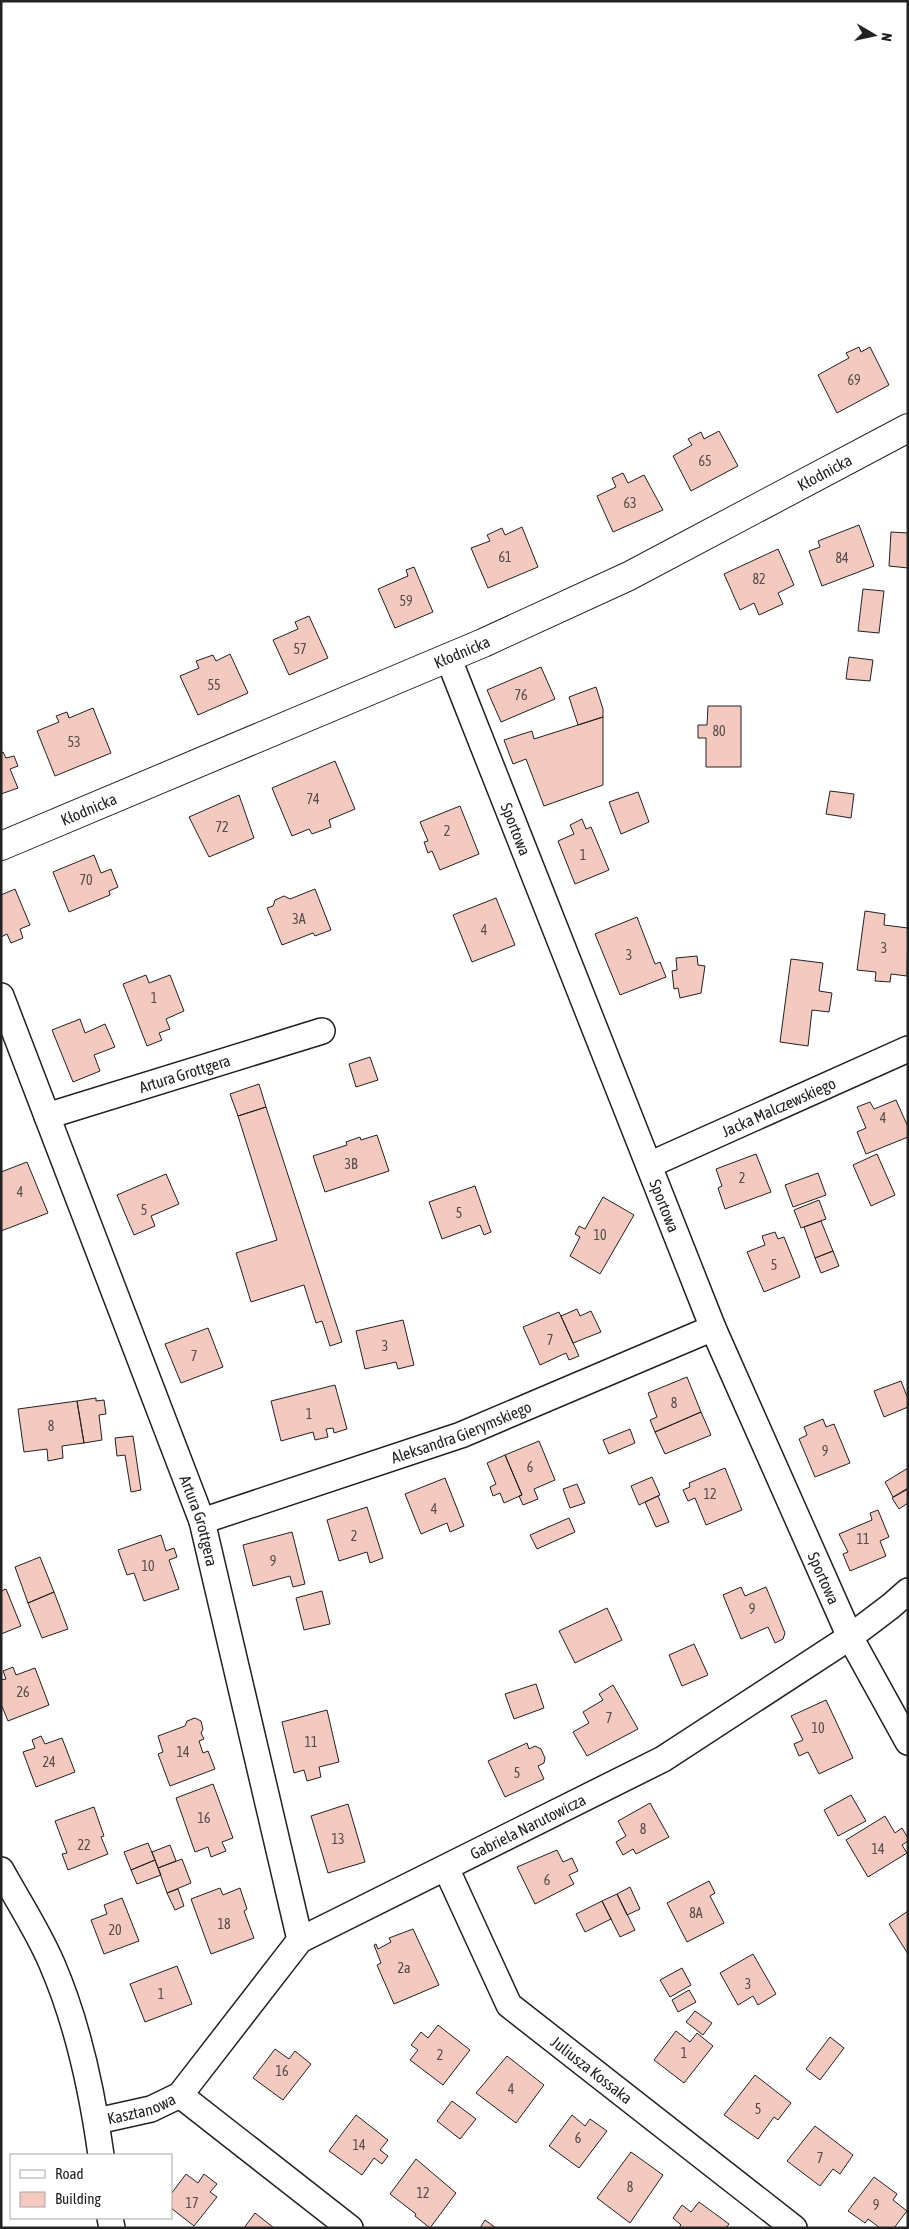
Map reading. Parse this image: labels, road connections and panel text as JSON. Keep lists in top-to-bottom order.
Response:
{
  "streets": {
    "main road": ["Kłodnicka"],
    "street": [
      "Sportowa",
      "Artura Grottgera",
      "Jacka Malczewskiego",
      "Aleksandra Gierymskiego",
      "Gabriela Narutowicza",
      "Juliusza Kossaka",
      "Kasztanowa"
    ]
  },
  "crossings": [
    ["Kłodnicka", "Sportowa"],
    ["Sportowa", "Jacka Malczewskiego"],
    ["Sportowa", "Aleksandra Gierymskiego"],
    ["Sportowa", "Gabriela Narutowicza"],
    ["Artura Grottgera", "Aleksandra Gierymskiego"],
    ["Artura Grottgera", "Gabriela Narutowicza"],
    ["Gabriela Narutowicza", "Juliusza Kossaka"],
    ["Gabriela Narutowicza", "Kasztanowa"]
  ],
  "house_numbers": [
    "69",
    "65",
    "63",
    "61",
    "84",
    "82",
    "59",
    "57",
    "55",
    "76",
    "80",
    "53",
    "74",
    "72",
    "2",
    "1",
    "70",
    "3A",
    "4",
    "3",
    "3",
    "1",
    "4",
    "3B",
    "2",
    "4",
    "5",
    "5",
    "10",
    "5",
    "7",
    "3",
    "7",
    "8",
    "1",
    "8",
    "9",
    "6",
    "12",
    "4",
    "2",
    "11",
    "9",
    "10",
    "9",
    "26",
    "7",
    "10",
    "11",
    "14",
    "24",
    "5",
    "16",
    "8",
    "13",
    "22",
    "14",
    "6",
    "8A",
    "18",
    "20",
    "2a",
    "3",
    "1",
    "1",
    "2",
    "16",
    "4",
    "5",
    "6",
    "14",
    "7",
    "8",
    "12",
    "17",
    "9"
  ],
  "legend": ["Road", "Building"],
  "north": "right"
}
